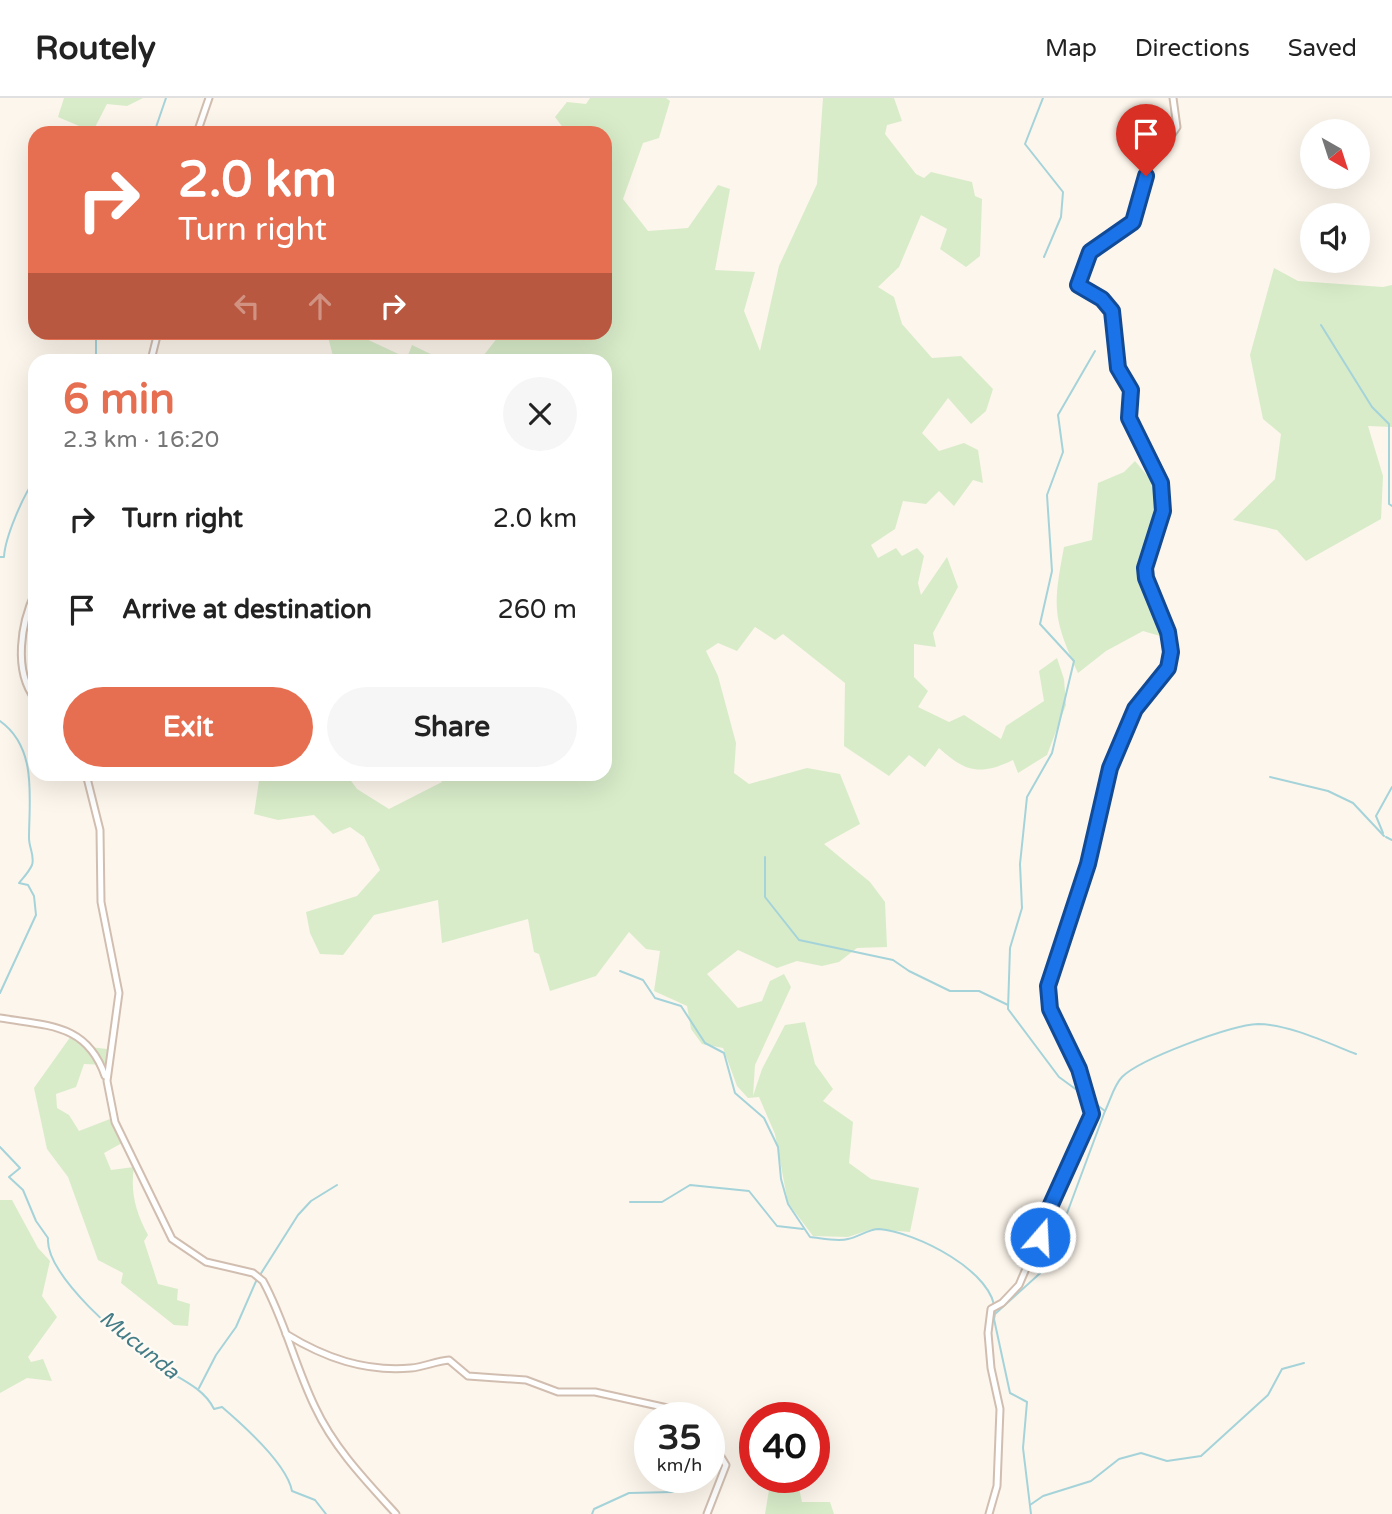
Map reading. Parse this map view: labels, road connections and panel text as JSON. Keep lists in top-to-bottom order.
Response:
{
  "water": ["Mucunda"],
  "north": "bottom right",
  "page": {
    "header": "Routely",
    "nav": ["Map", "Directions", "Saved"],
    "turn": ["2.0 km", "Turn right"],
    "heading": ["6 min", "2.3 km · 16:20"],
    "list": [
      {
        "name": "Turn right",
        "value": "2.0 km"
      },
      {
        "name": "Arrive at destination",
        "value": "260 m"
      }
    ],
    "buttons": ["Exit", "Share"],
    "speed": "35 km/h",
    "limit": "40"
  }
}
